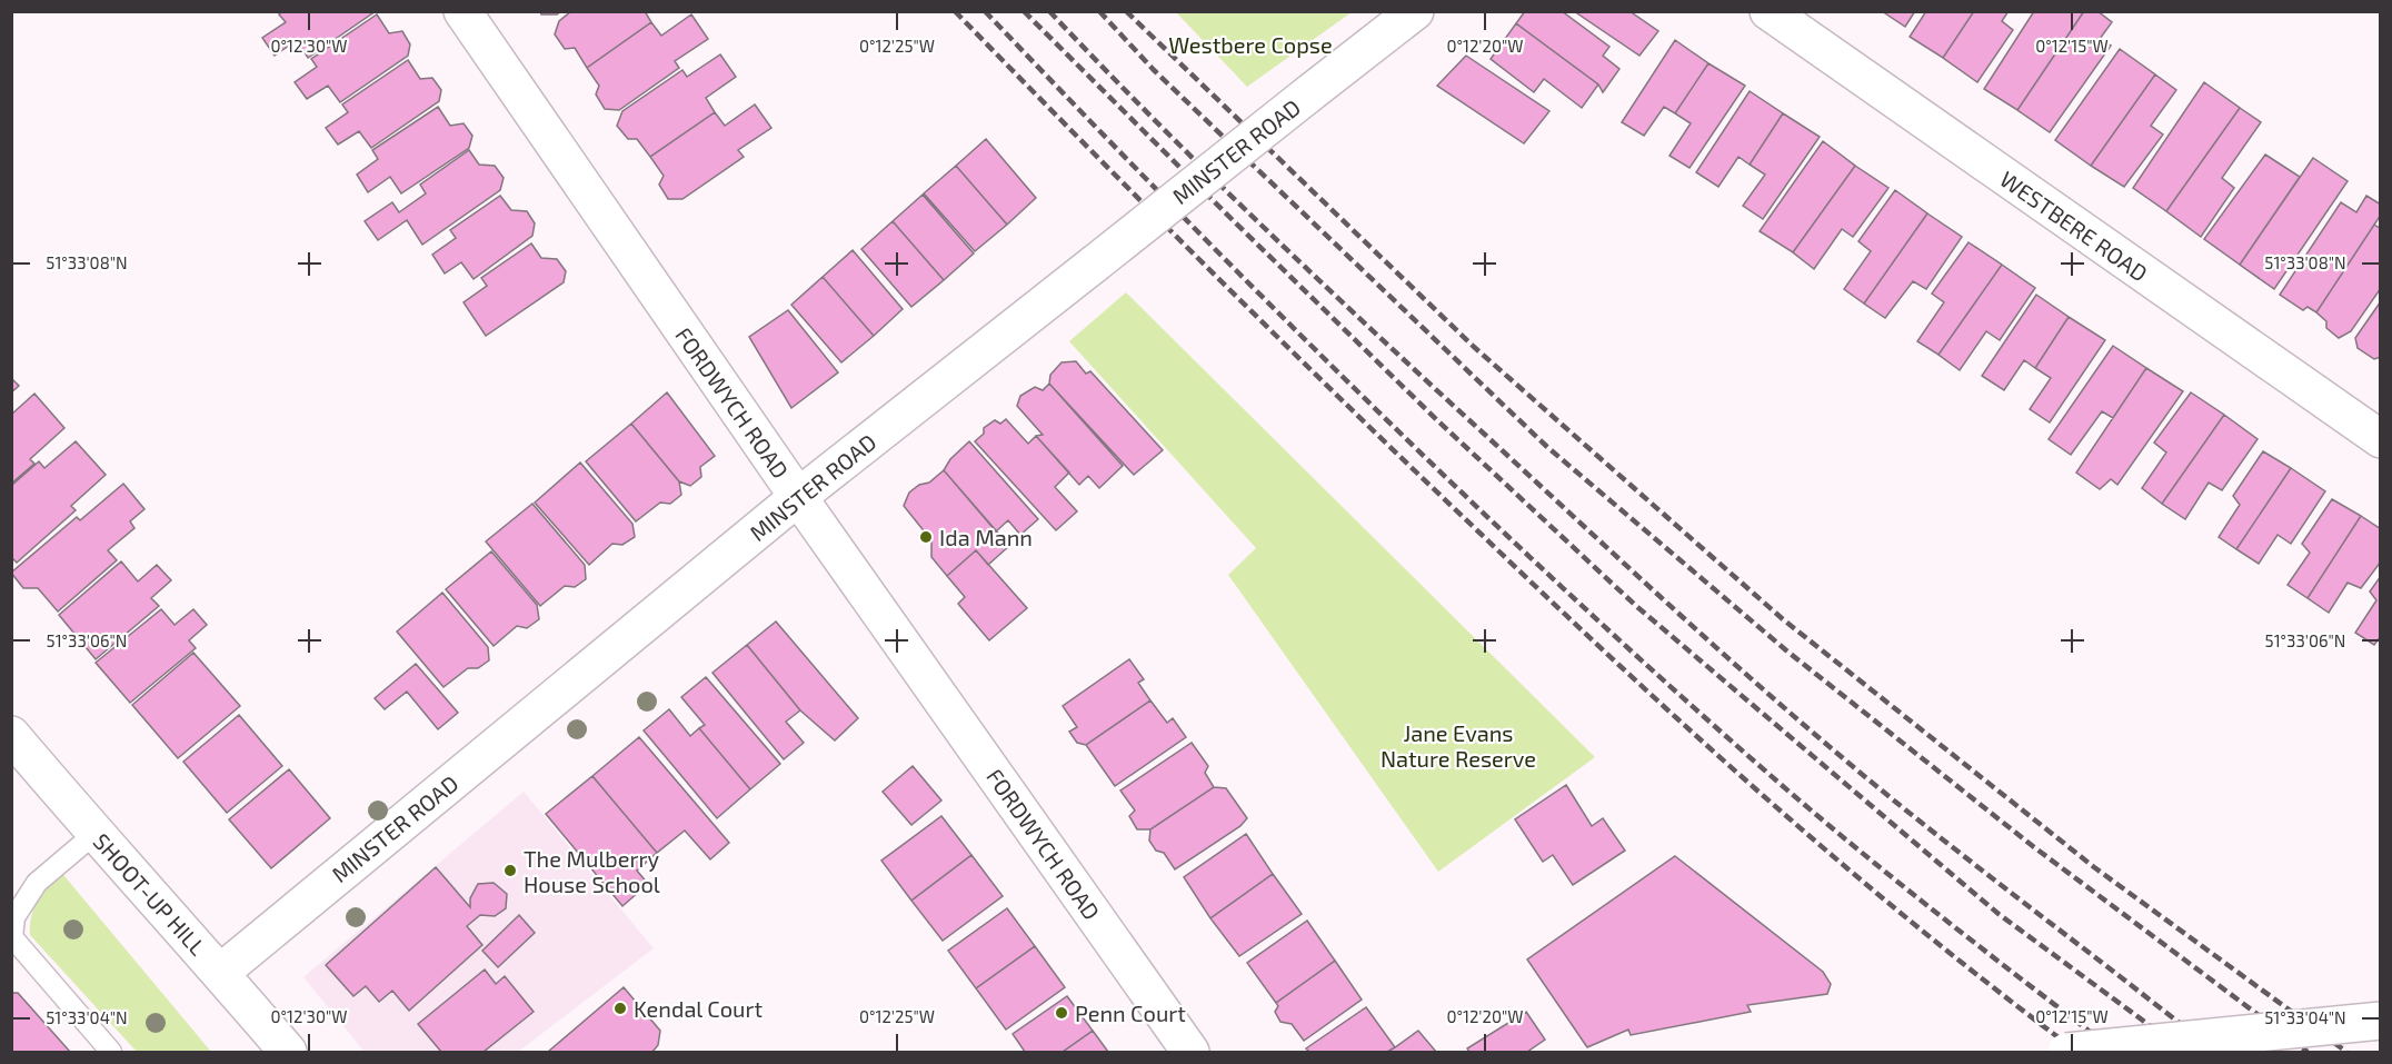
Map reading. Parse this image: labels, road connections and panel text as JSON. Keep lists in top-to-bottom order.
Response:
{
  "streets": {
    "street": [
      "MINSTER ROAD",
      "WESTBERE ROAD",
      "FORDWYCH ROAD",
      "SHOOT-UP HILL"
    ]
  },
  "crossings": [
    ["MINSTER ROAD", "FORDWYCH ROAD"],
    ["MINSTER ROAD", "SHOOT-UP HILL"]
  ],
  "parks": ["Westbere Copse", "Jane Evans Nature Reserve"],
  "places": [
    "Ida Mann",
    "The Mulberry House School",
    "Kendal Court",
    "Penn Court"
  ],
  "coordinates": [
    "0°12'30\"W",
    "0°12'25\"W",
    "0°12'20\"W",
    "0°12'15\"W",
    "51°33'08\"N",
    "51°33'06\"N",
    "51°33'04\"N"
  ]
}
